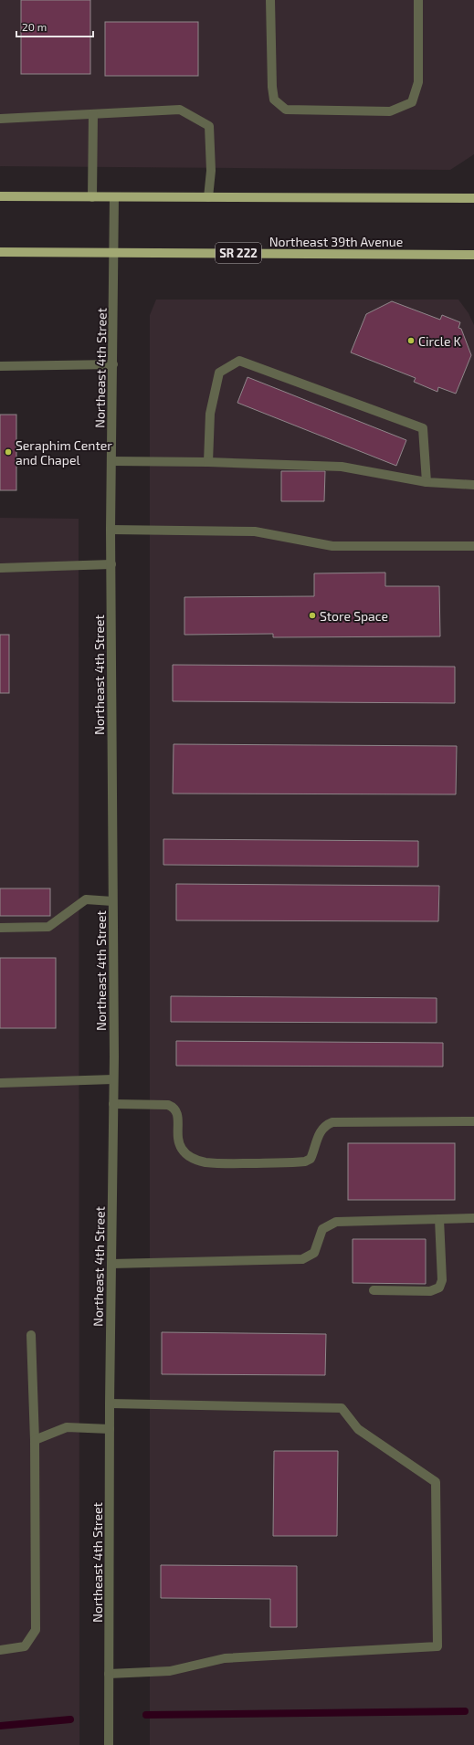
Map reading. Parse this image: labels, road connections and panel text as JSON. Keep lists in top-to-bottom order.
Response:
{
  "streets": {
    "main road": ["Northeast 39th Avenue", "SR 222"],
    "street": ["Northeast 4th Street"]
  },
  "crossings": [
    ["Northeast 39th Avenue", "Northeast 4th Street"]
  ],
  "places": ["Circle K", "Seraphim Center and Chapel", "Store Space"],
  "scale_bar": "20 m"
}
